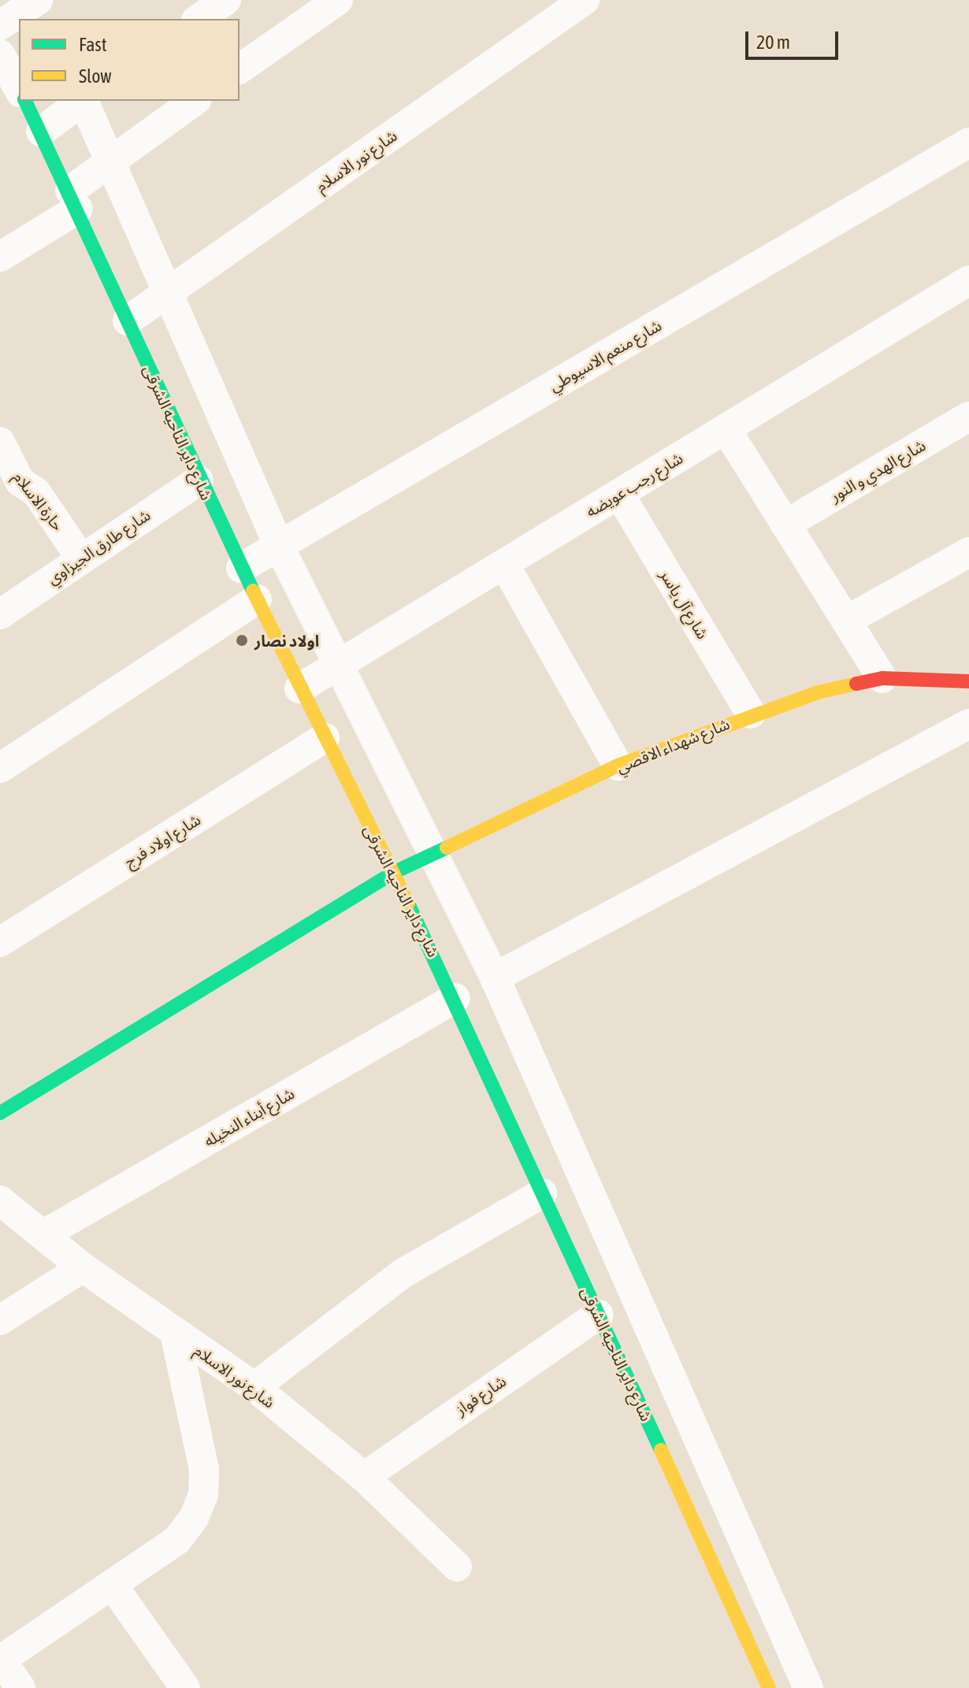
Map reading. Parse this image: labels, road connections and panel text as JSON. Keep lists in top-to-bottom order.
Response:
{
  "streets": {
    "street": [
      "شارع نور الاسلام",
      "شارع منعم الاسيوطي",
      "شارع داير الناحيه الشرقى",
      "شارع الهدي و النور",
      "شارع رجب عويضه",
      "حارة الاسلام",
      "شارع طارق الجيزاوي",
      "شارع آل ياسر",
      "شارع شهداء الاقصي",
      "شارع اولاد فرج",
      "شارع أبناء النخيله",
      "شارع فواز"
    ]
  },
  "crossings": [
    ["شارع نور الاسلام", "شارع داير الناحيه الشرقى"],
    ["شارع نور الاسلام", "شارع أبناء النخيله"],
    ["شارع نور الاسلام", "شارع فواز"],
    ["شارع منعم الاسيوطي", "شارع داير الناحيه الشرقى"],
    ["شارع داير الناحيه الشرقى", "شارع رجب عويضه"],
    ["شارع داير الناحيه الشرقى", "شارع طارق الجيزاوي"],
    ["شارع داير الناحيه الشرقى", "شارع شهداء الاقصي"],
    ["شارع داير الناحيه الشرقى", "شارع اولاد فرج"],
    ["شارع داير الناحيه الشرقى", "شارع أبناء النخيله"],
    ["شارع داير الناحيه الشرقى", "شارع فواز"],
    ["شارع رجب عويضه", "شارع آل ياسر"],
    ["حارة الاسلام", "شارع طارق الجيزاوي"],
    ["شارع آل ياسر", "شارع شهداء الاقصي"]
  ],
  "places": ["اولاد نصار"],
  "legend": ["Fast", "Slow"],
  "scale_bar": "20 m"
}
